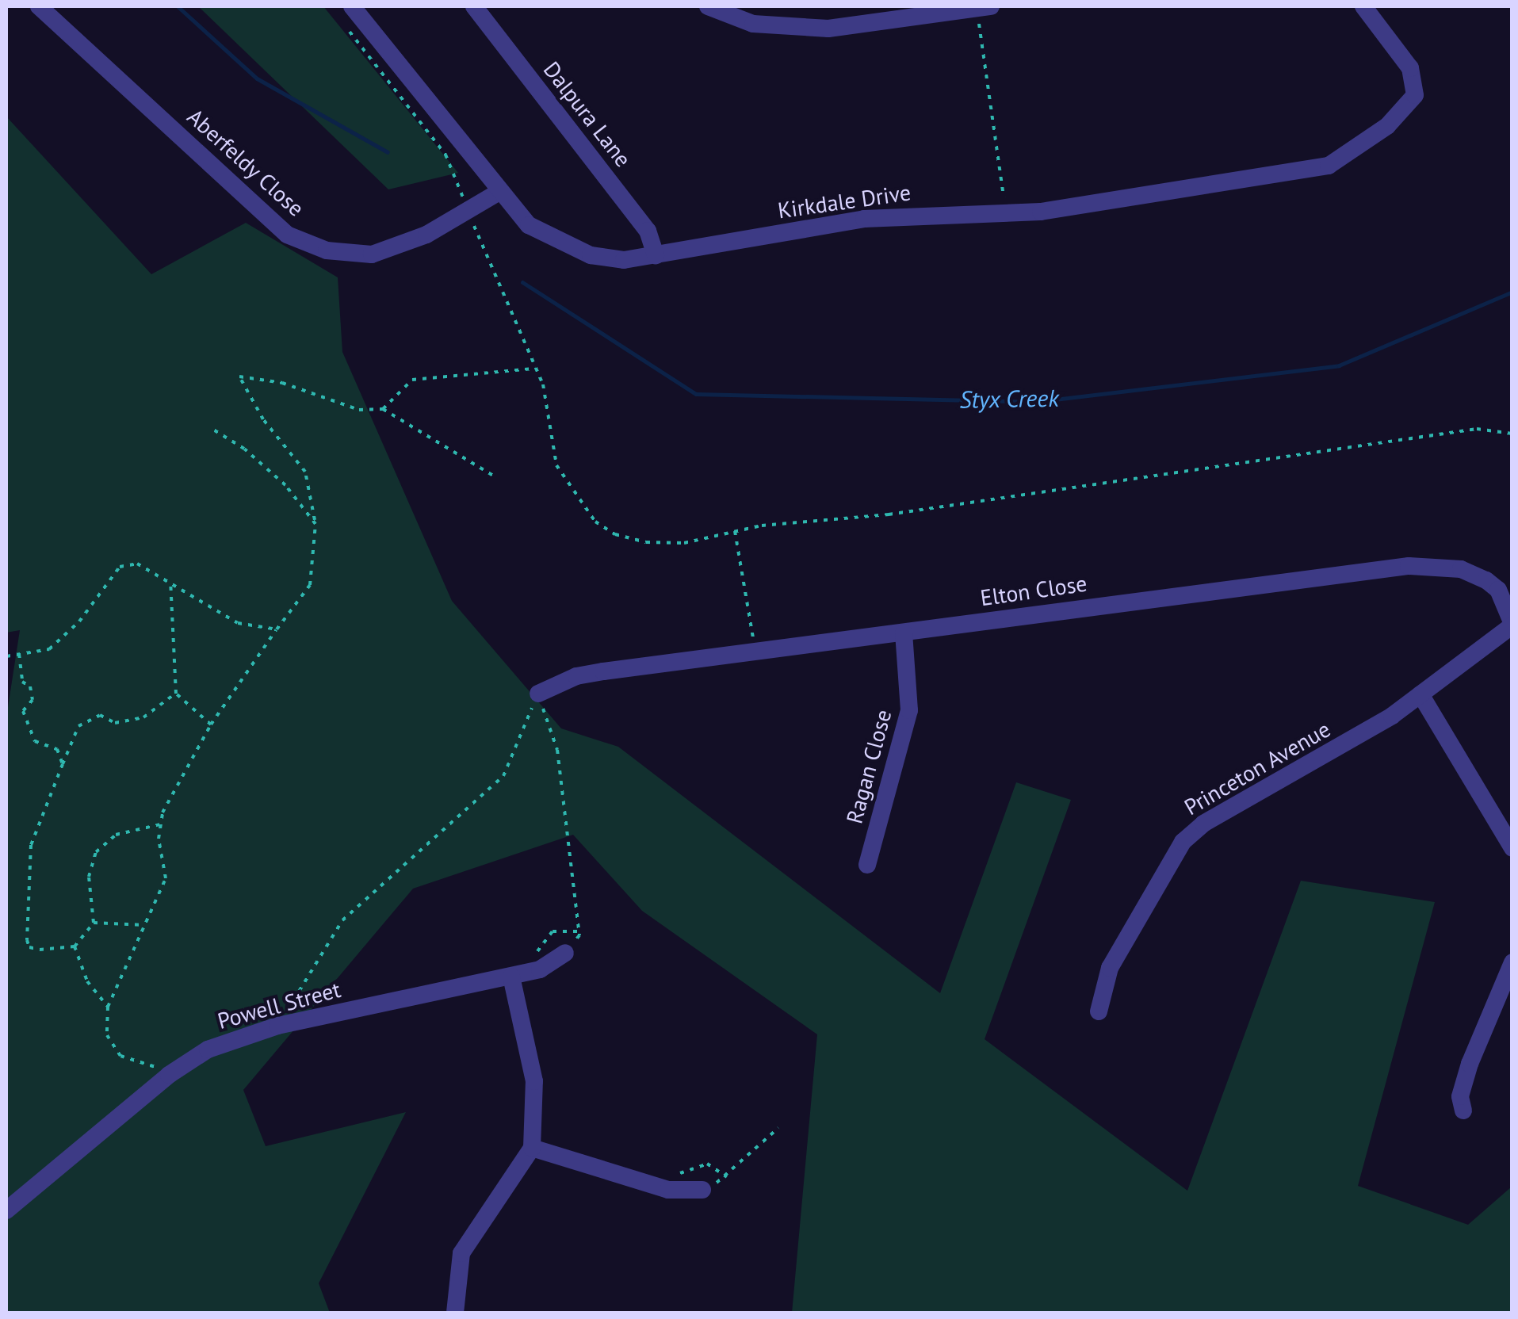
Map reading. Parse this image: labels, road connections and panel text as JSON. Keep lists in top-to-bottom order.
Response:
{
  "streets": {
    "street": [
      "Dalpura Lane",
      "Aberfeldy Close",
      "Kirkdale Drive",
      "Elton Close",
      "Ragan Close",
      "Princeton Avenue",
      "Powell Street"
    ]
  },
  "crossings": [
    ["Dalpura Lane", "Kirkdale Drive"],
    ["Aberfeldy Close", "Kirkdale Drive"],
    ["Elton Close", "Ragan Close"],
    ["Elton Close", "Princeton Avenue"]
  ],
  "water": ["Styx Creek"]
}
